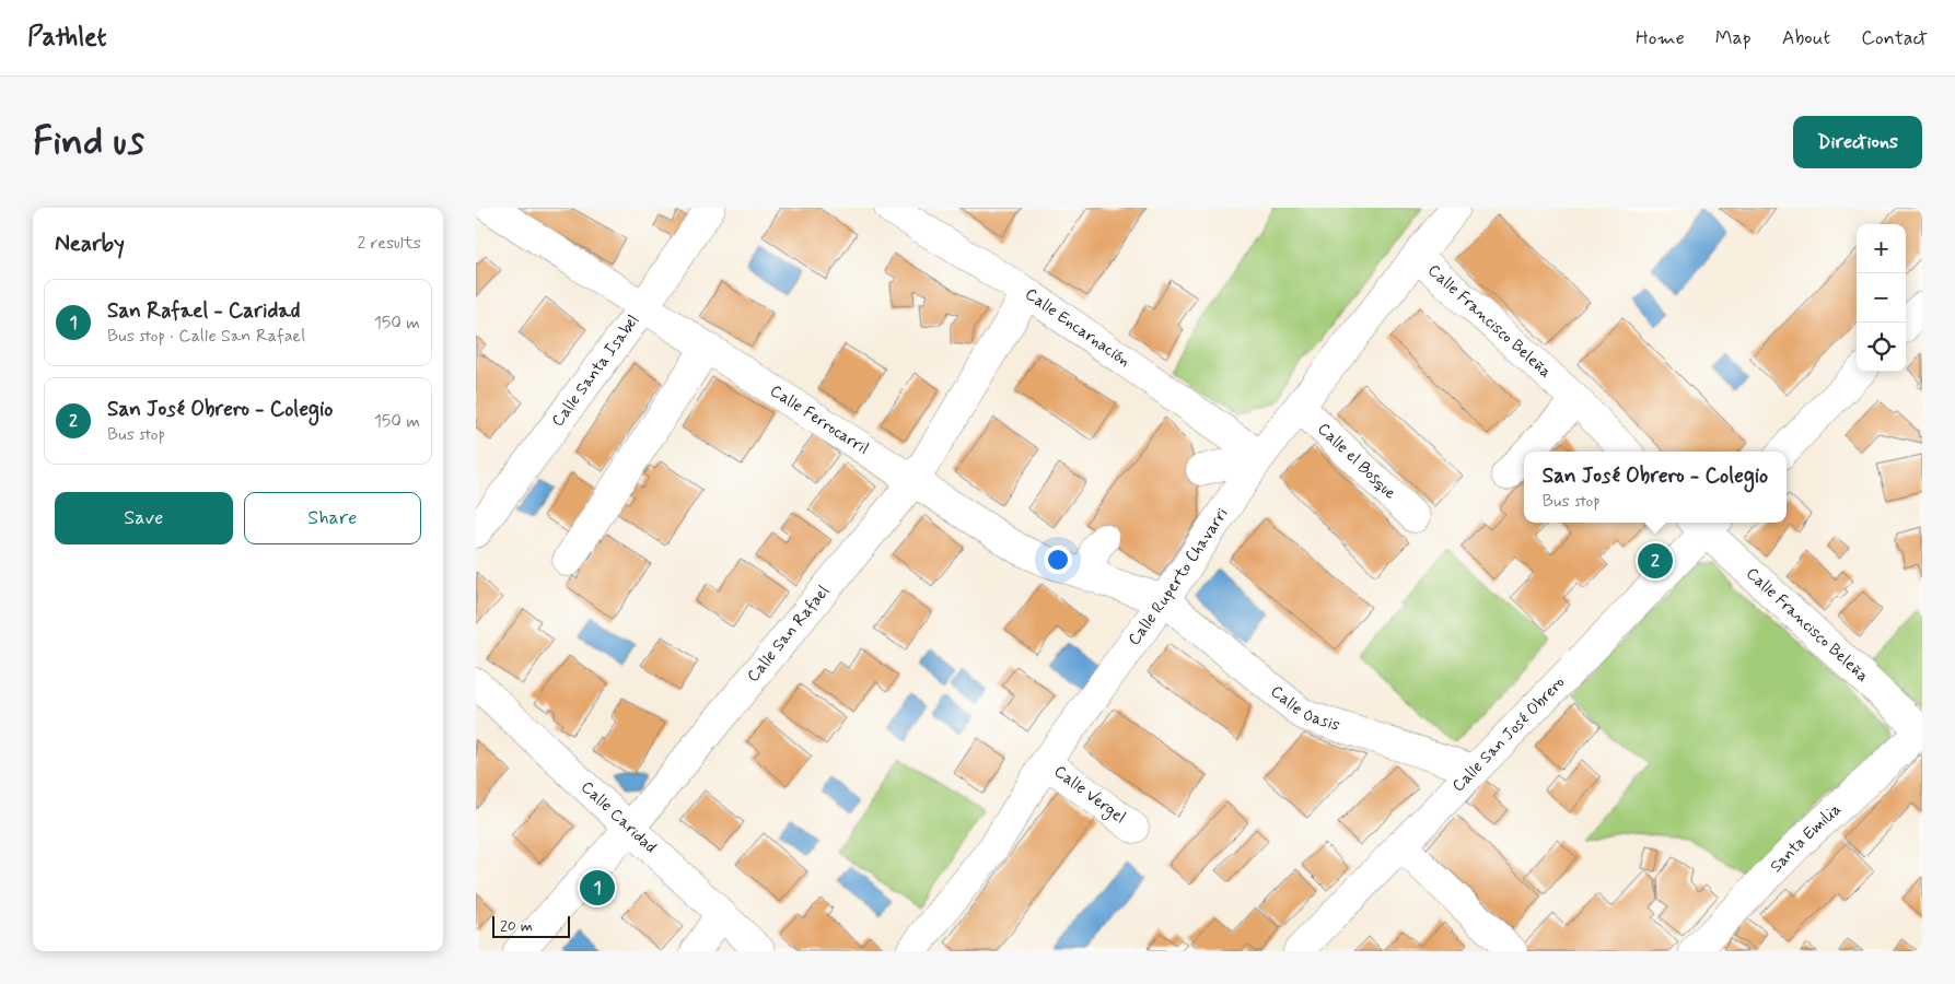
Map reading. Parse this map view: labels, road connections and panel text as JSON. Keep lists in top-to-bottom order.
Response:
{
  "streets": {
    "street": [
      "Calle Francisco Beleña",
      "Calle Encarnación",
      "Calle Santa Isabel",
      "Calle Ferrocarril",
      "Calle el Bosque",
      "Calle Ruperto Chavarri",
      "Calle San Rafael",
      "Calle Oasis",
      "Calle San José Obrero",
      "Calle Vergel",
      "Calle Caridad",
      "Santa Emilia"
    ]
  },
  "crossings": [
    ["Calle Francisco Beleña", "Calle Ruperto Chavarri"],
    ["Calle Francisco Beleña", "Calle San José Obrero"],
    ["Calle Francisco Beleña", "Santa Emilia"],
    ["Calle Encarnación", "Calle Ruperto Chavarri"],
    ["Calle Encarnación", "Calle San Rafael"],
    ["Calle Santa Isabel", "Calle Ferrocarril"],
    ["Calle Ferrocarril", "Calle Ruperto Chavarri"],
    ["Calle Ferrocarril", "Calle San Rafael"],
    ["Calle Ferrocarril", "Calle Oasis"],
    ["Calle el Bosque", "Calle Ruperto Chavarri"],
    ["Calle Ruperto Chavarri", "Calle Oasis"],
    ["Calle Ruperto Chavarri", "Calle Vergel"],
    ["Calle San Rafael", "Calle Caridad"],
    ["Calle Oasis", "Calle San José Obrero"]
  ],
  "scale_bar": "20 m",
  "page": {
    "header": "Pathlet",
    "nav": [
      "Home",
      "Map",
      "About",
      "Contact"
    ],
    "buttons": [
      "Directions",
      ["Save", "Share"]
    ],
    "title": "Find us",
    "heading": ["Nearby", "2 results"],
    "map_buttons": ["+", "−"],
    "list": [
      {
        "mark": "1",
        "name": "San Rafael - Caridad",
        "note": "Bus stop · Calle San Rafael",
        "value": "150 m"
      },
      {
        "mark": "2",
        "name": "San José Obrero - Colegio",
        "note": "Bus stop",
        "value": "150 m"
      }
    ],
    "popup": ["San José Obrero - Colegio", "Bus stop"],
    "pins": ["2", "1"],
    "scale": "20 m"
  }
}
